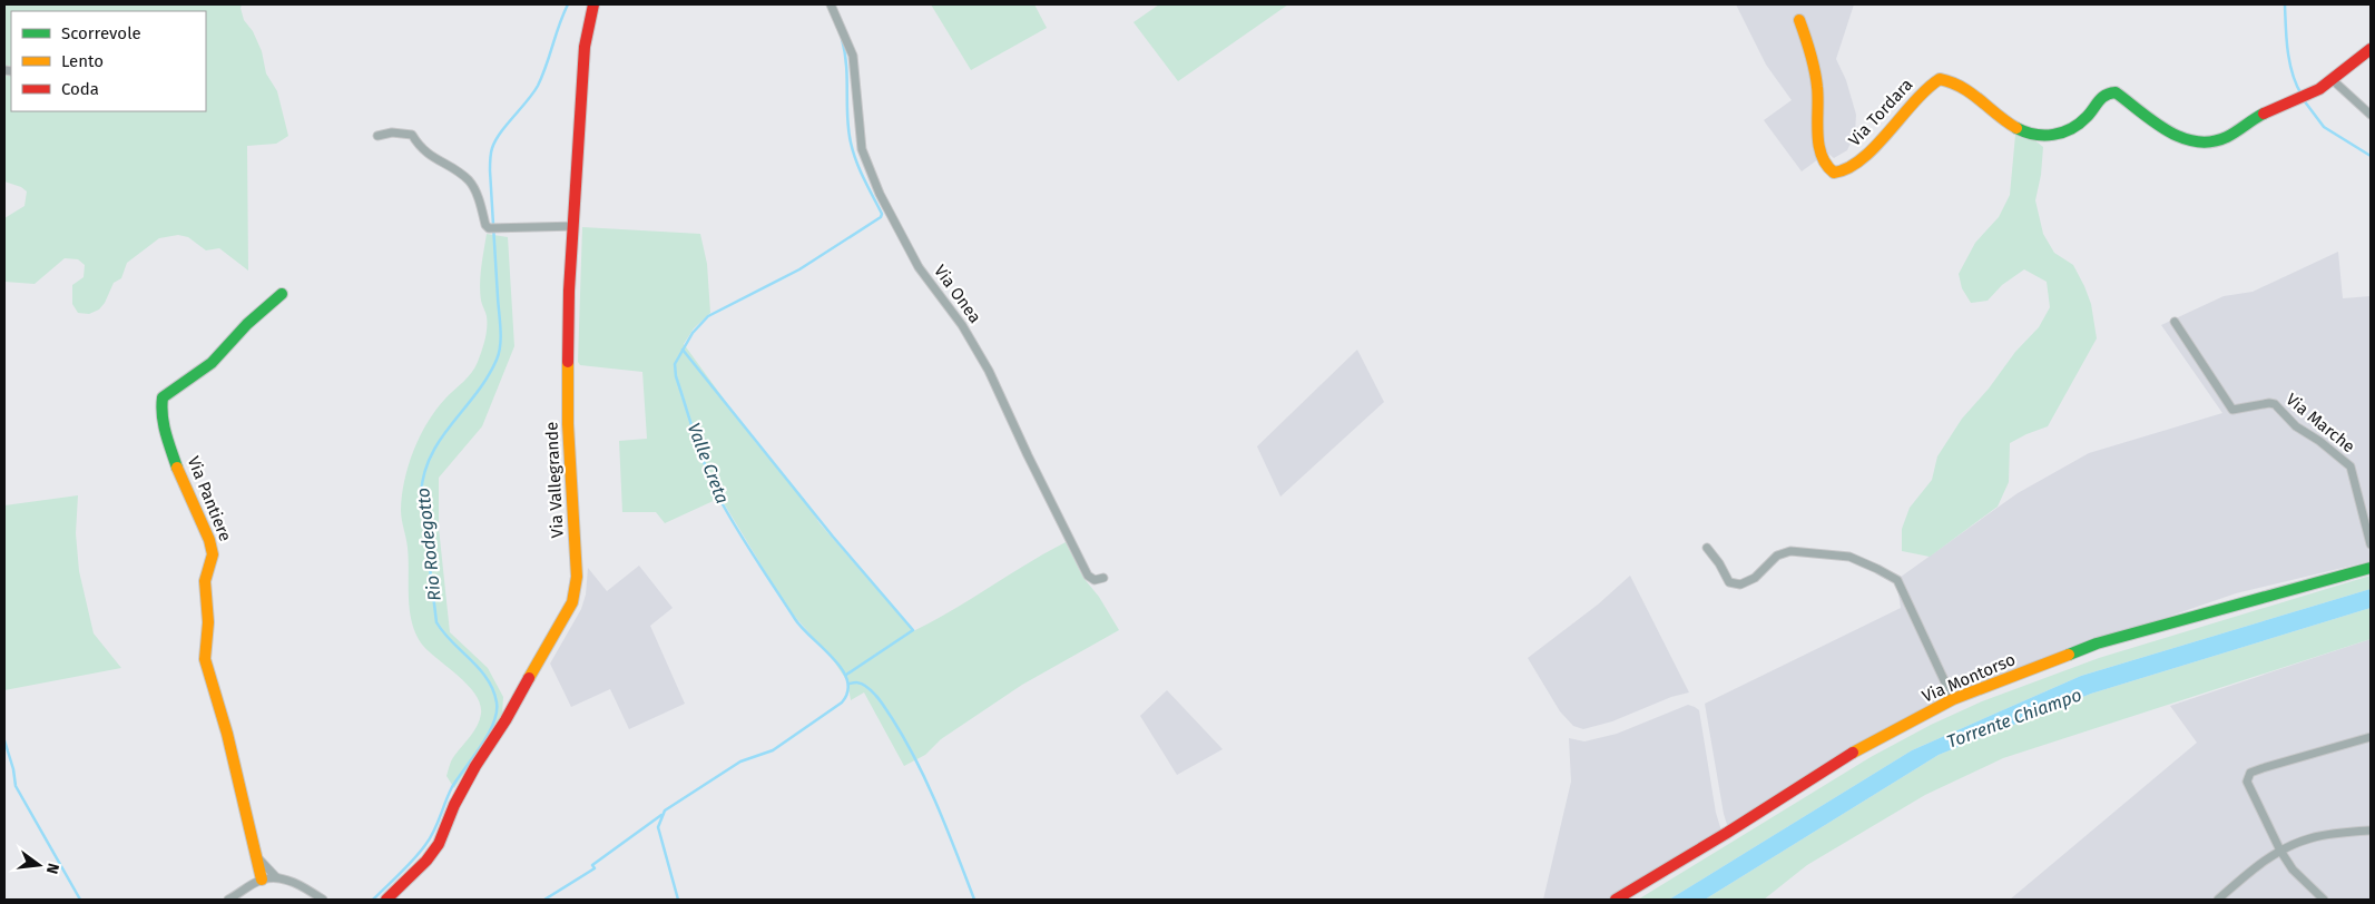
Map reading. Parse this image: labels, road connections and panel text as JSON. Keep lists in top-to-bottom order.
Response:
{
  "streets": {
    "street": [
      "Via Tordara",
      "Via Onea",
      "Via Marche",
      "Via Vallegrande",
      "Via Pantiere",
      "Via Montorso"
    ]
  },
  "water": ["Valle Creta", "Rio Rodegotto", "Torrente Chiampo"],
  "legend": ["Scorrevole", "Lento", "Coda"],
  "north": "right"
}
